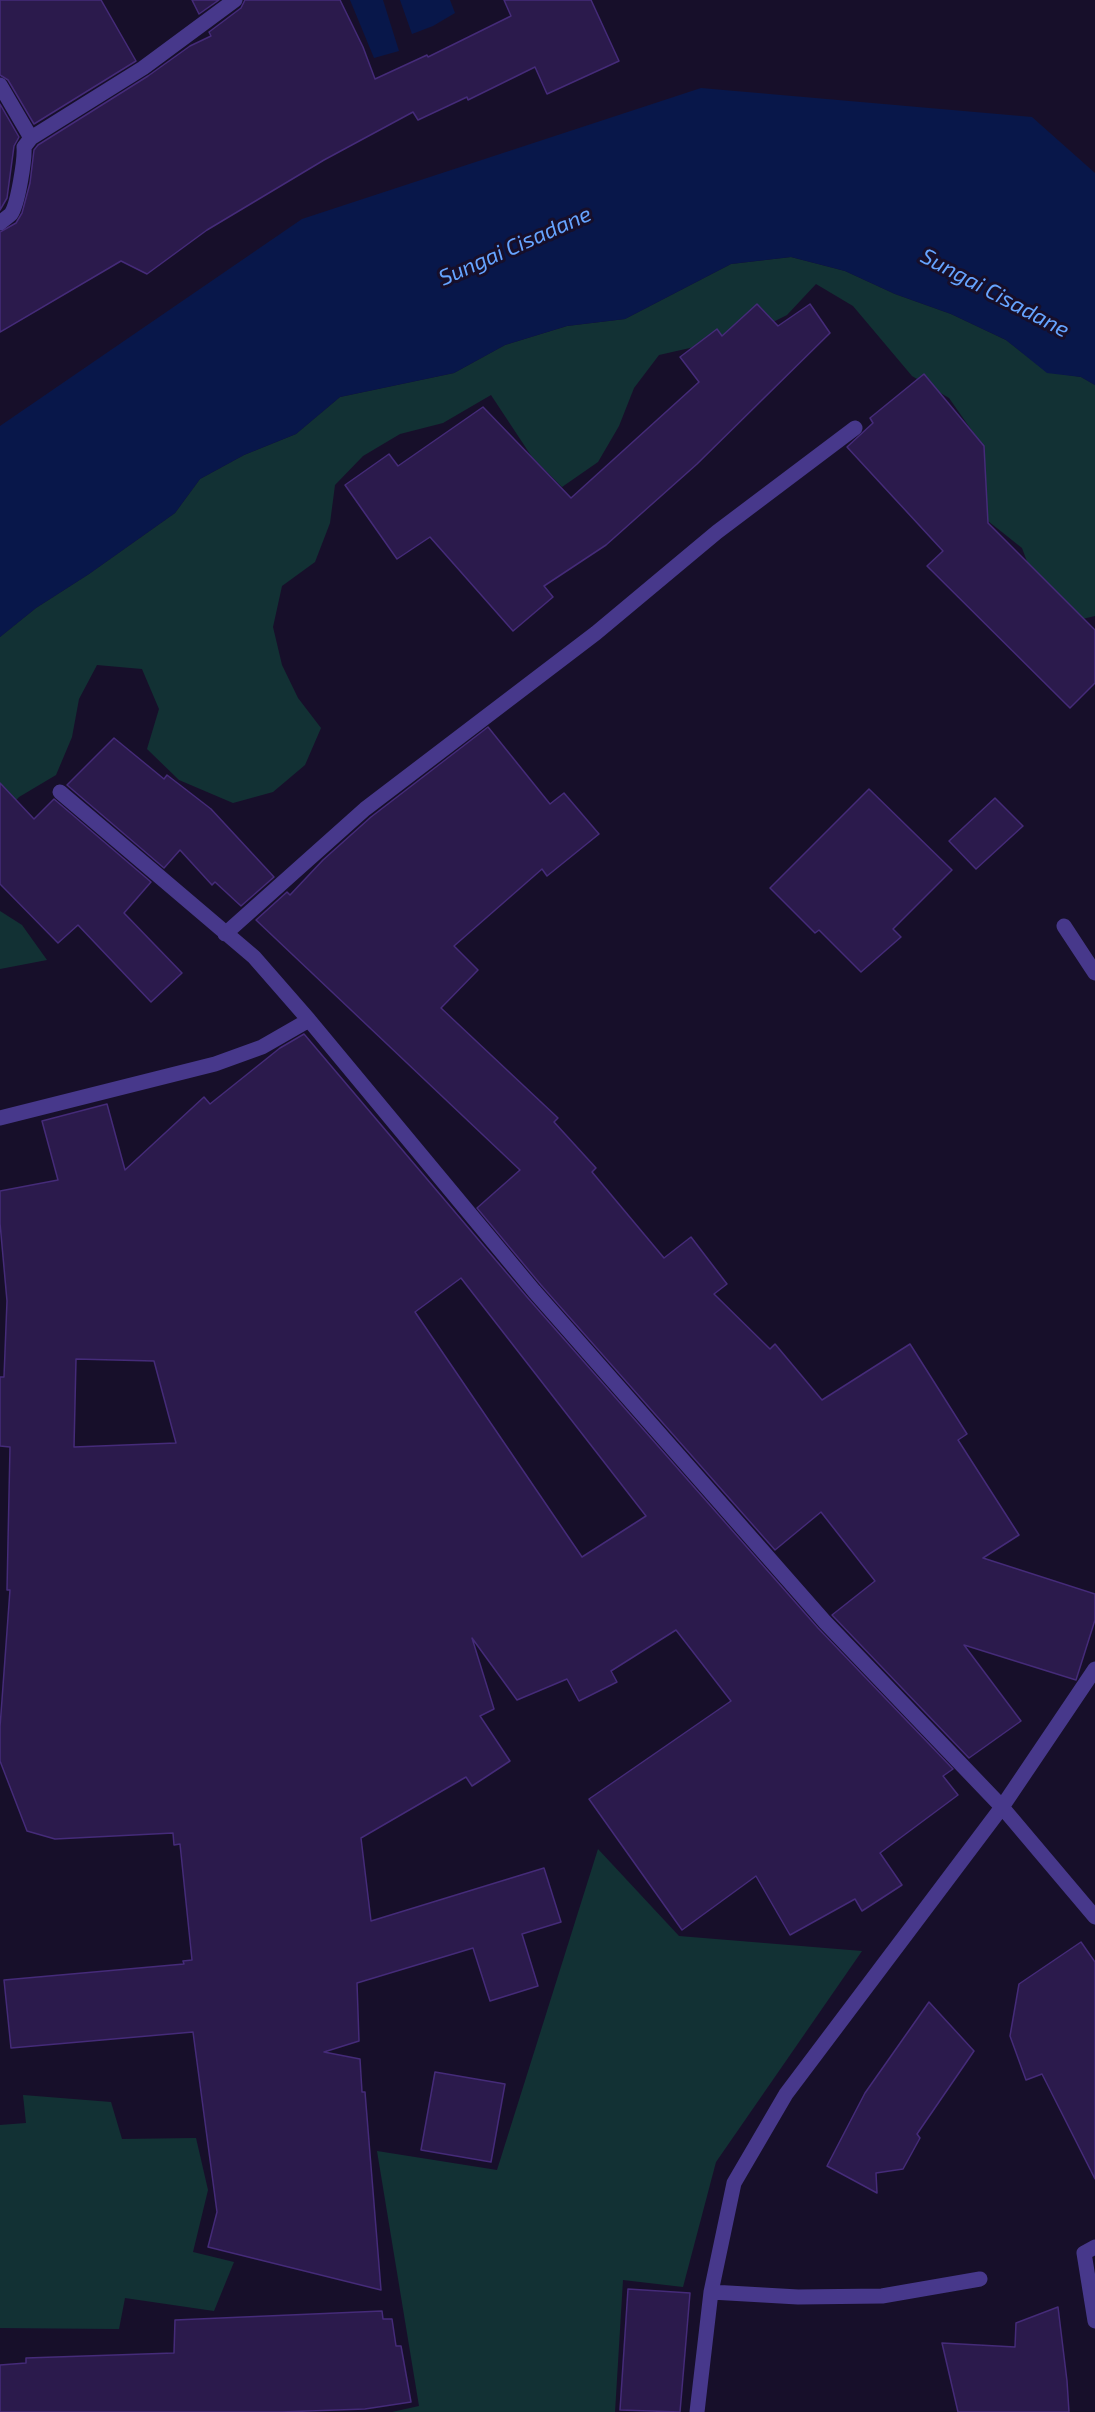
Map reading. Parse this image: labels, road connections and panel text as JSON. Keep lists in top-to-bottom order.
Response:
{
  "water": ["Sungai Cisadane"]
}
